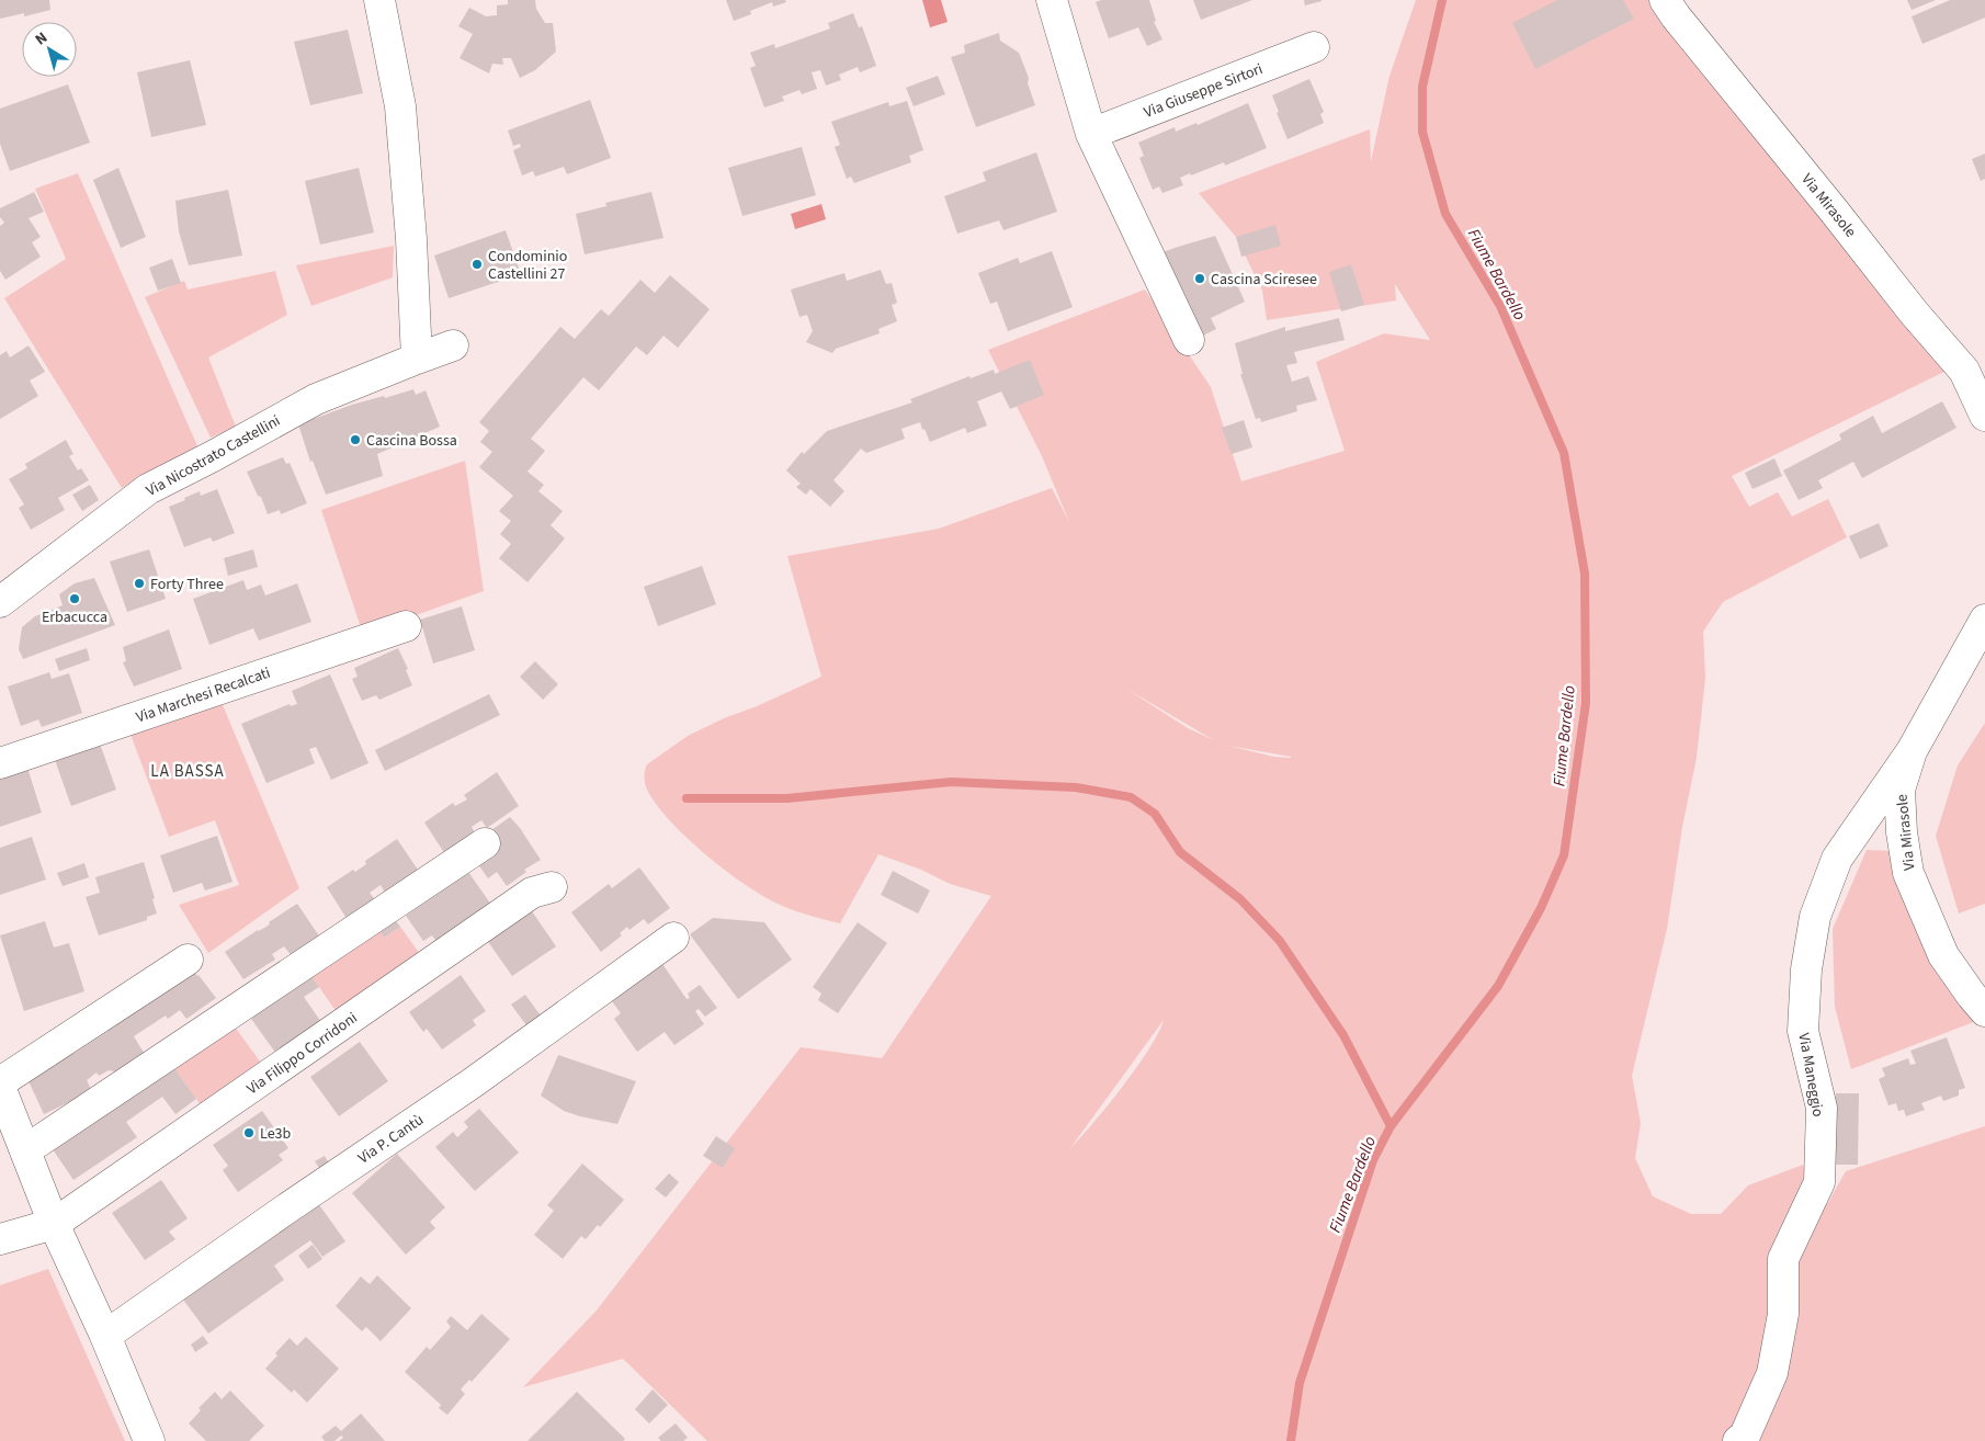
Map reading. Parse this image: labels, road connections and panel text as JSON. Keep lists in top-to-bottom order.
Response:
{
  "streets": {
    "street": [
      "Via Giuseppe Sirtori",
      "Via Mirasole",
      "Via Nicostrato Castellini",
      "Via Marchesi Recalcati",
      "Via Filippo Corridoni",
      "Via Maneggio",
      "Via P. Cantù"
    ]
  },
  "crossings": [
    ["Via Mirasole", "Via Maneggio"]
  ],
  "districts": ["LA BASSA"],
  "water": ["Fiume Bardello"],
  "places": [
    "Condominio Castellini 27",
    "Cascina Sciresee",
    "Cascina Bossa",
    "Forty Three",
    "Erbacucca",
    "Le3b"
  ],
  "north": "top left"
}
